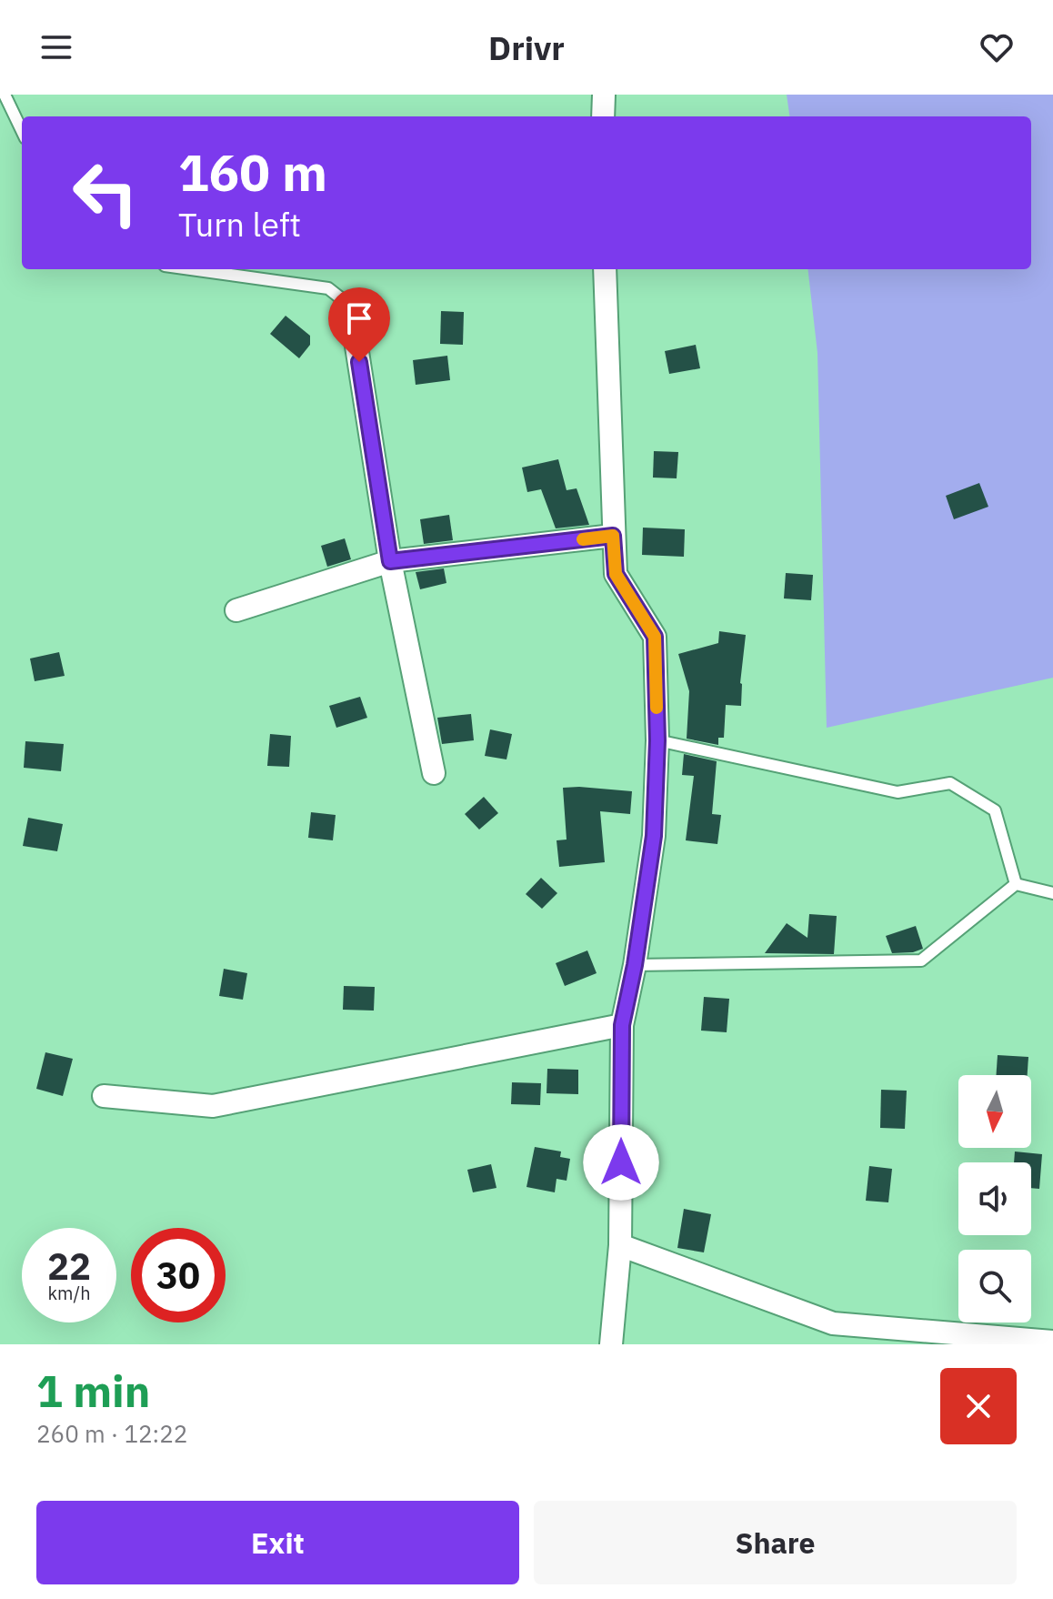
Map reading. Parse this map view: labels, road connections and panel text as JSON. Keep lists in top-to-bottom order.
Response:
{
  "north": "bottom",
  "page": {
    "header": "Drivr",
    "turn": ["160 m", "Turn left"],
    "speed": "22 km/h",
    "limit": "30",
    "heading": ["1 min", "260 m · 12:22"],
    "buttons": ["Exit", "Share"]
  }
}
